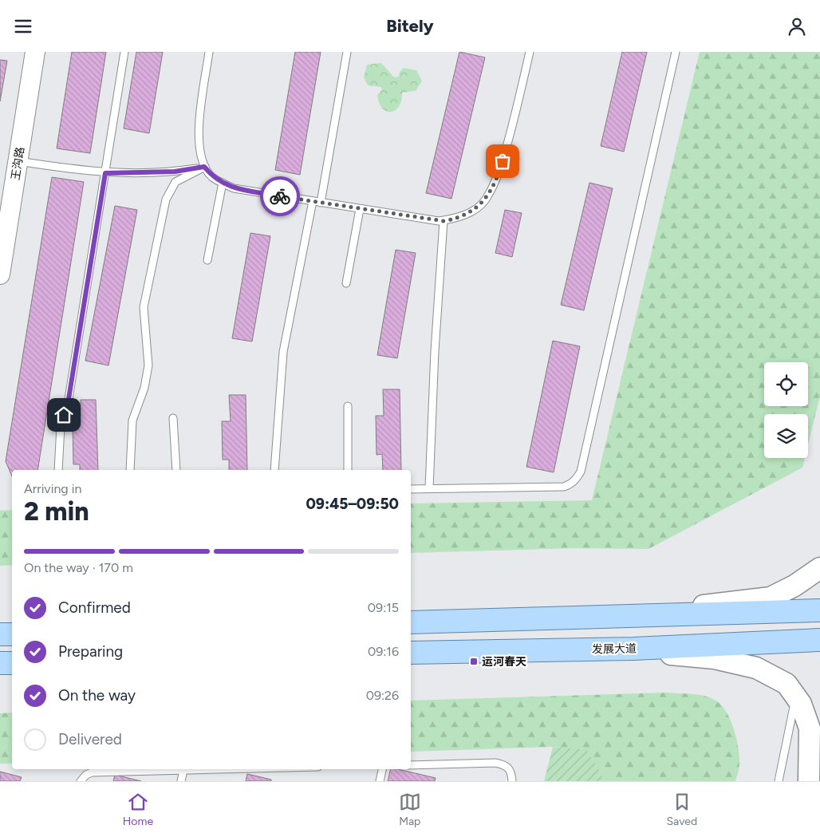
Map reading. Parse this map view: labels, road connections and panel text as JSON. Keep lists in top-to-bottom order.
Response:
{
  "streets": {
    "main road": ["发展大道"],
    "street": ["王沟路"]
  },
  "places": {
    "transit": ["运河春天"]
  },
  "page": {
    "header": "Bitely",
    "heading": ["2 min", "Arriving in", "09:45–09:50"],
    "bar": "On the way · 170 m",
    "list": [
      ["Confirmed", "09:15"],
      ["Preparing", "09:16"],
      ["On the way", "09:26"],
      "Delivered"
    ],
    "tabs": ["Home", "Map", "Saved"]
  }
}
